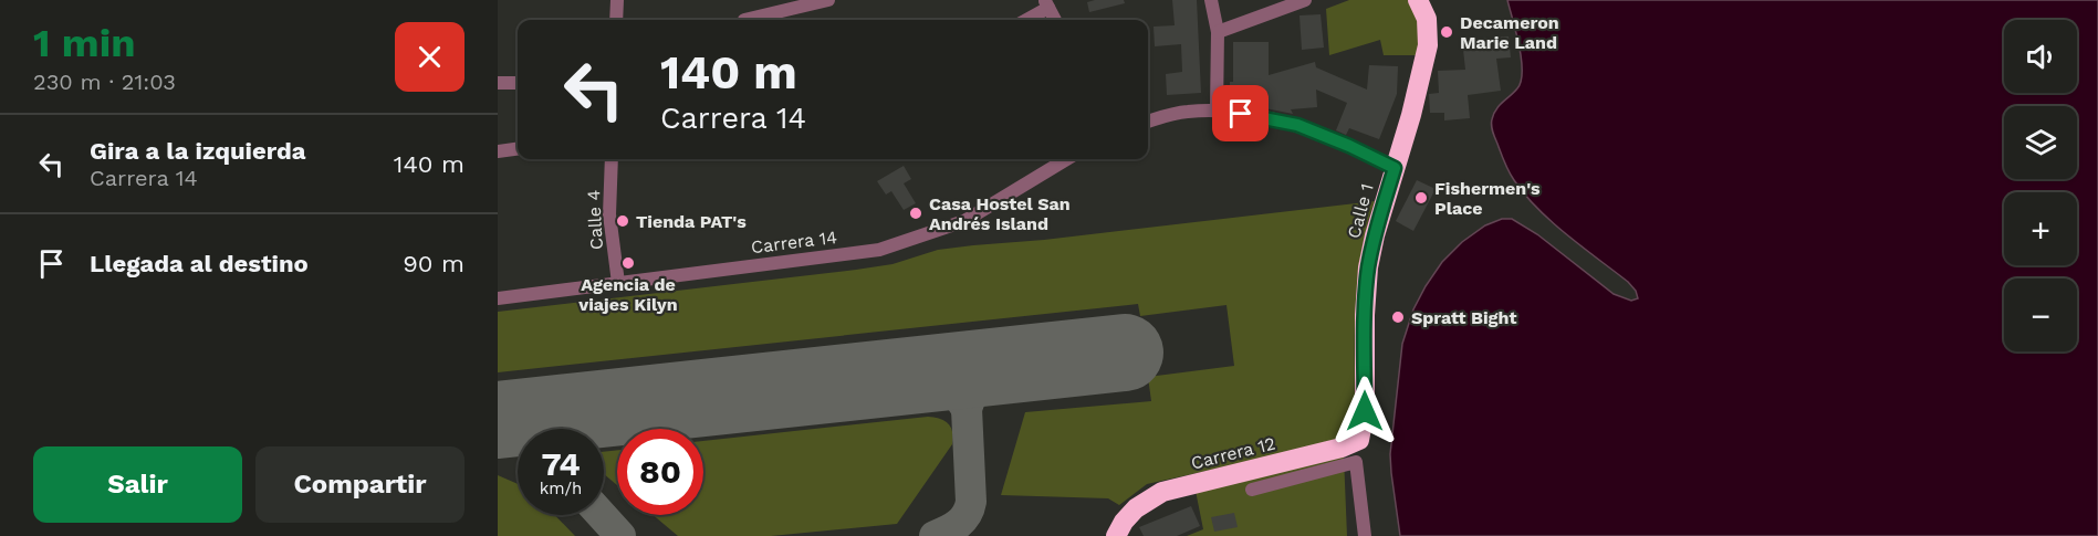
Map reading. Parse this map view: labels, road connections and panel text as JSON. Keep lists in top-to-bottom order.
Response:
{
  "streets": {
    "highway": ["Calle 1", "Carrera 12"],
    "street": ["Calle 4", "Carrera 14"]
  },
  "crossings": [
    ["Calle 1", "Carrera 12"],
    ["Calle 4", "Carrera 14"]
  ],
  "places": [
    "Decameron Marie Land",
    "Fishermen's Place",
    "Casa Hostel San Andrés Island",
    "Tienda PAT's",
    "Agencia de viajes Kilyn",
    "Spratt Bight"
  ],
  "page": {
    "heading": ["1 min", "230 m · 21:03"],
    "map_buttons": ["+", "−"],
    "turn": ["140 m", "Carrera 14"],
    "list": [
      {
        "name": "Gira a la izquierda",
        "note": "Carrera 14",
        "value": "140 m"
      },
      {
        "name": "Llegada al destino",
        "value": "90 m"
      }
    ],
    "speed": "74 km/h",
    "limit": "80",
    "buttons": ["Salir", "Compartir"]
  }
}
